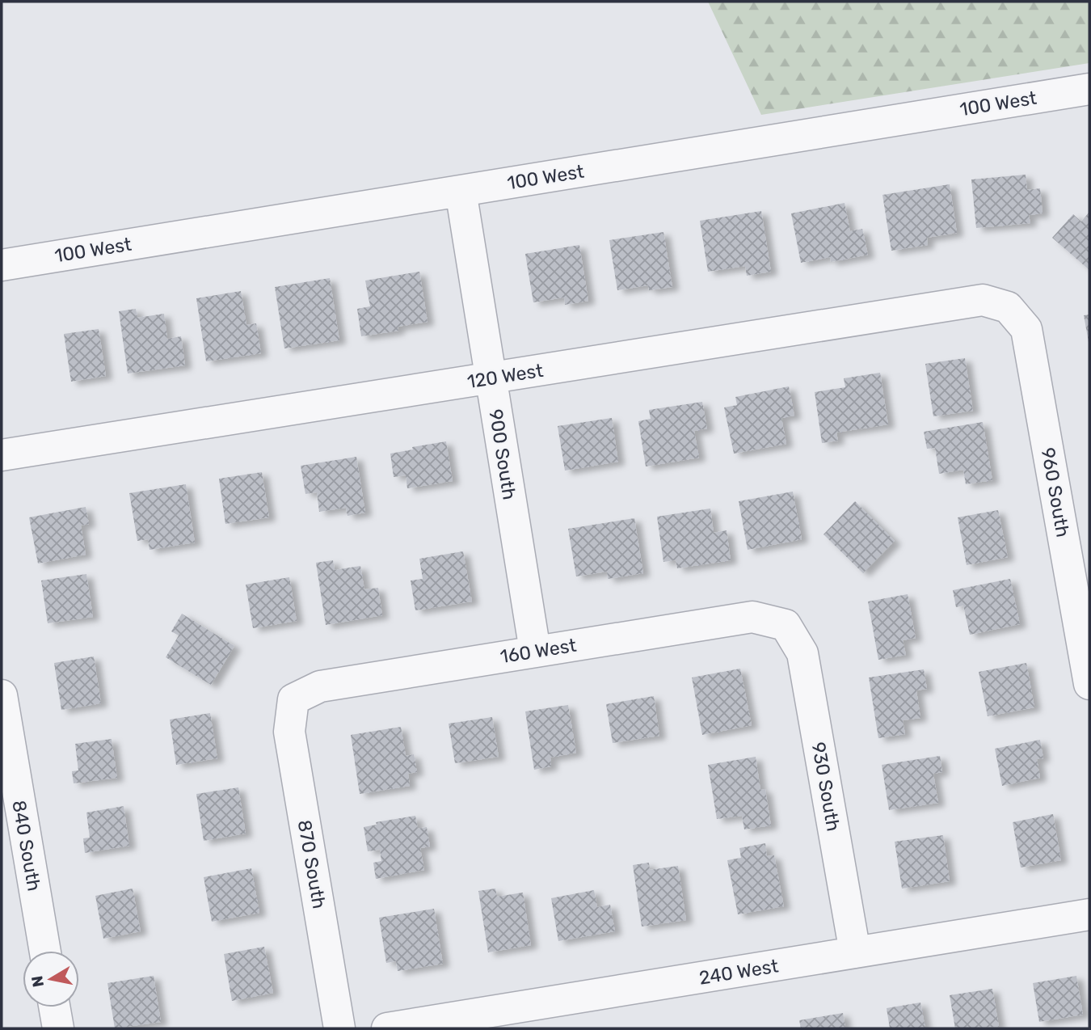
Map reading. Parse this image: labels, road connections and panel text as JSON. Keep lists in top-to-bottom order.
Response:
{
  "streets": {
    "street": [
      "100 West",
      "120 West",
      "900 South",
      "960 South",
      "160 West",
      "930 South",
      "840 South",
      "870 South",
      "240 West"
    ]
  },
  "crossings": [
    ["100 West", "900 South"],
    ["120 West", "900 South"],
    ["120 West", "960 South"],
    ["900 South", "160 West"],
    ["160 West", "930 South"],
    ["160 West", "870 South"],
    ["930 South", "240 West"]
  ],
  "north": "left"
}
